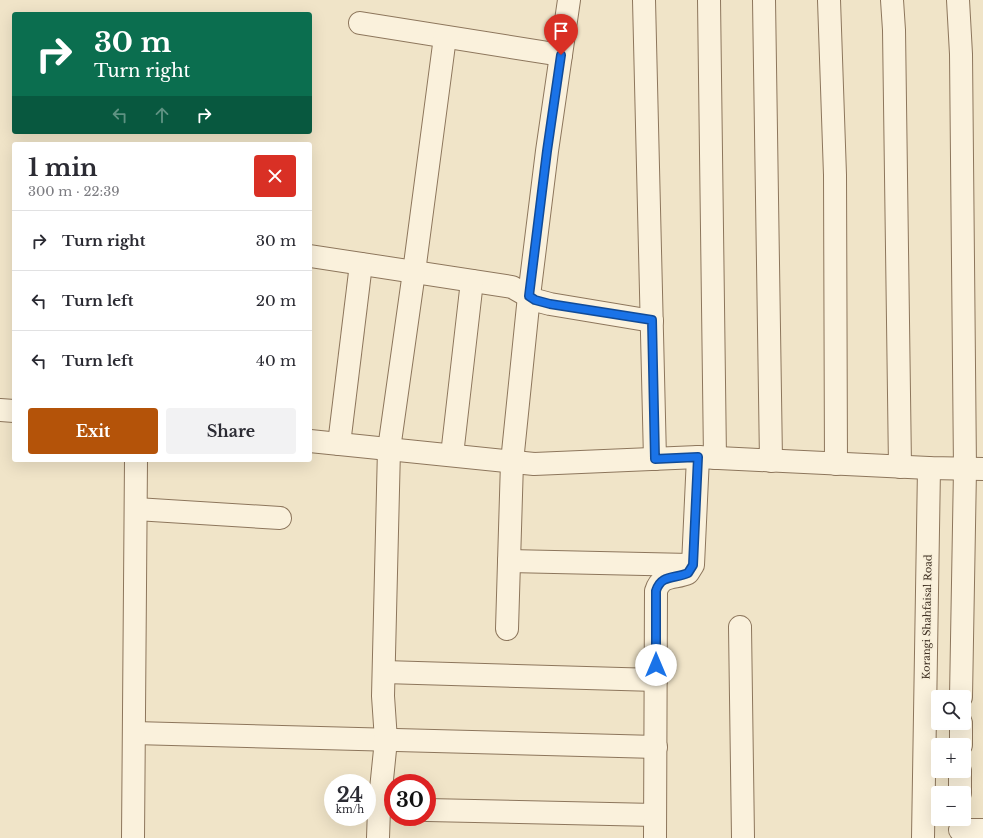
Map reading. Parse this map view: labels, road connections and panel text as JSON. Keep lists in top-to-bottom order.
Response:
{
  "streets": {
    "street": ["Korangi Shahfaisal Road"]
  },
  "page": {
    "turn": ["30 m", "Turn right"],
    "heading": ["1 min", "300 m · 22:39"],
    "list": [
      {
        "name": "Turn right",
        "value": "30 m"
      },
      {
        "name": "Turn left",
        "value": "20 m"
      },
      {
        "name": "Turn left",
        "value": "40 m"
      }
    ],
    "buttons": ["Exit", "Share"],
    "map_buttons": ["+", "−"],
    "speed": "24 km/h",
    "limit": "30"
  }
}
